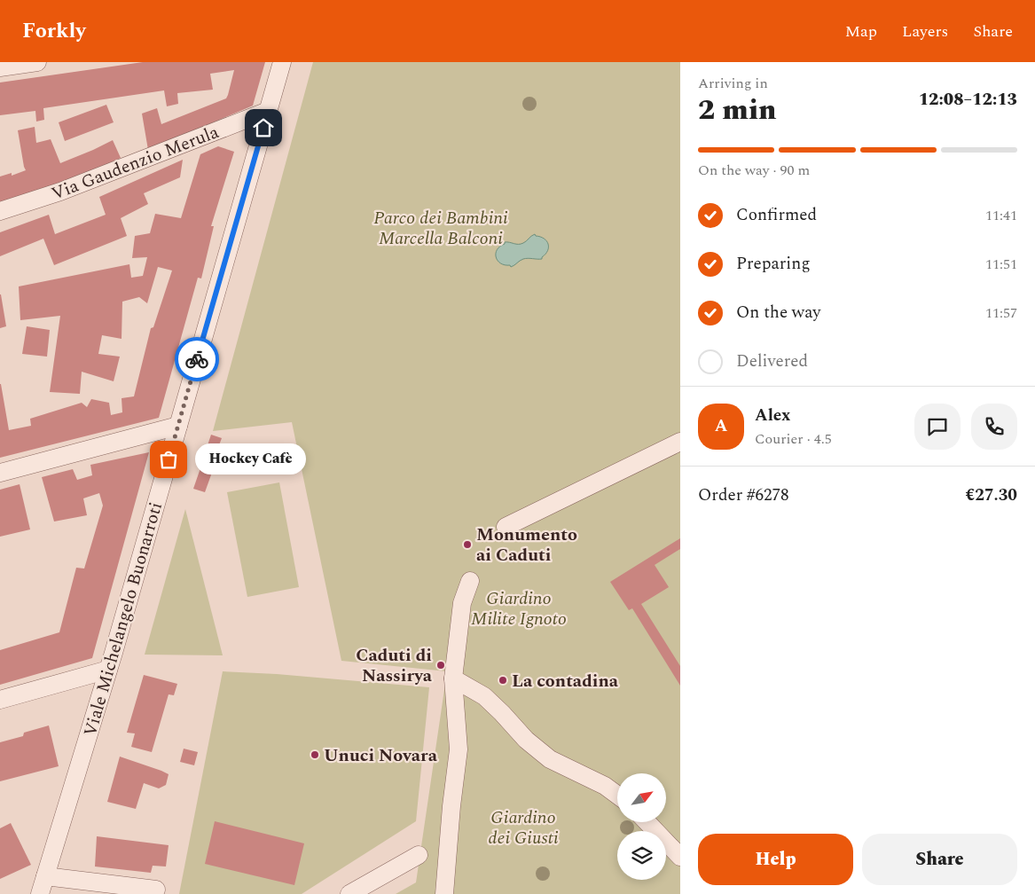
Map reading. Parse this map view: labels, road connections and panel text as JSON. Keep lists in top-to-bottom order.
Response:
{
  "streets": {
    "street": ["Via Gaudenzio Merula", "Viale Michelangelo Buonarroti"]
  },
  "crossings": [
    ["Via Gaudenzio Merula", "Viale Michelangelo Buonarroti"]
  ],
  "parks": ["Parco dei Bambini Marcella Balconi", "Giardino Milite Ignoto", "Giardino dei Giusti"],
  "places": [
    "Hockey Cafè",
    "Monumento ai Caduti",
    "Caduti di Nassirya",
    "La contadina",
    "Unuci Novara"
  ],
  "north": "top right",
  "page": {
    "header": "Forkly",
    "nav": ["Map", "Layers", "Share"],
    "heading": ["2 min", "Arriving in", "12:08–12:13"],
    "panel": [
      "Alex",
      "Courier · 4.5",
      "Order #6278",
      "€27.30"
    ],
    "bar": "On the way · 90 m",
    "list": [
      ["Confirmed", "11:41"],
      ["Preparing", "11:51"],
      ["On the way", "11:57"],
      "Delivered"
    ],
    "round": "A",
    "bubble": "Hockey Cafè",
    "buttons": ["Help", "Share"]
  }
}
